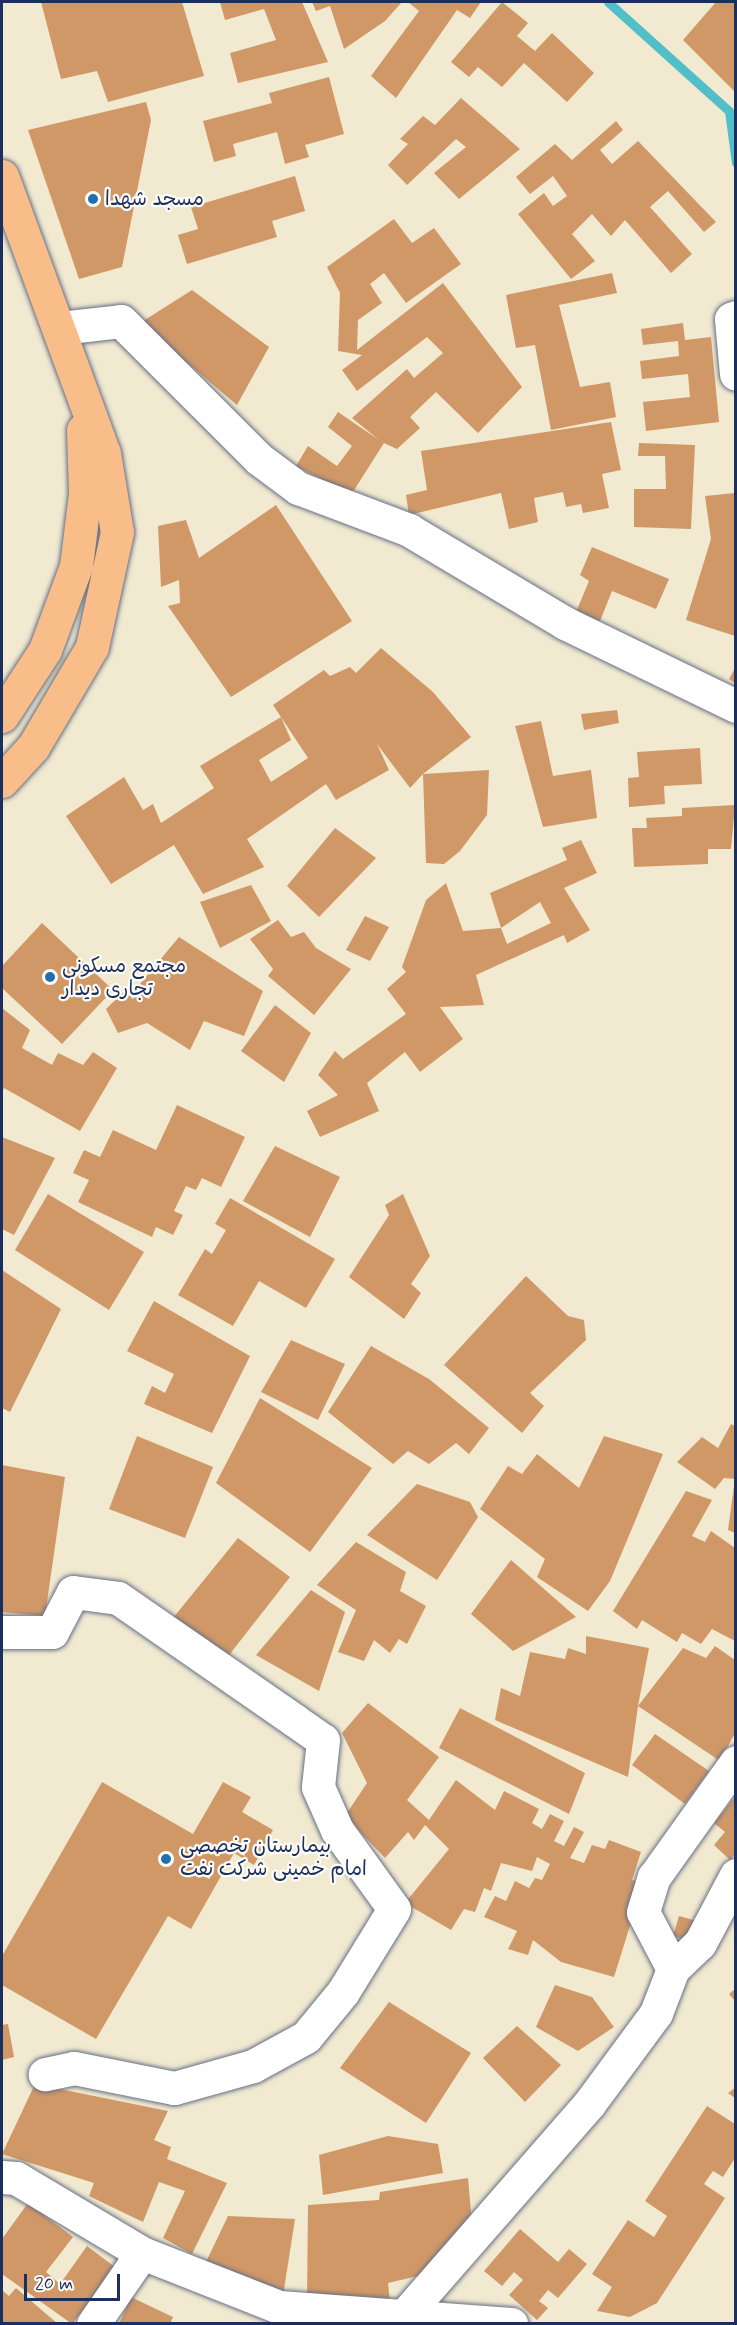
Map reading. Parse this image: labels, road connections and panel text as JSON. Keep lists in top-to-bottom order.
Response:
{
  "places": ["مسجد شهدا", "مجتمع مسکونی تجاری دیدار", "بیمارستان تخصصی امام خمینی شرکت نفت"],
  "scale_bar": "20 m"
}
